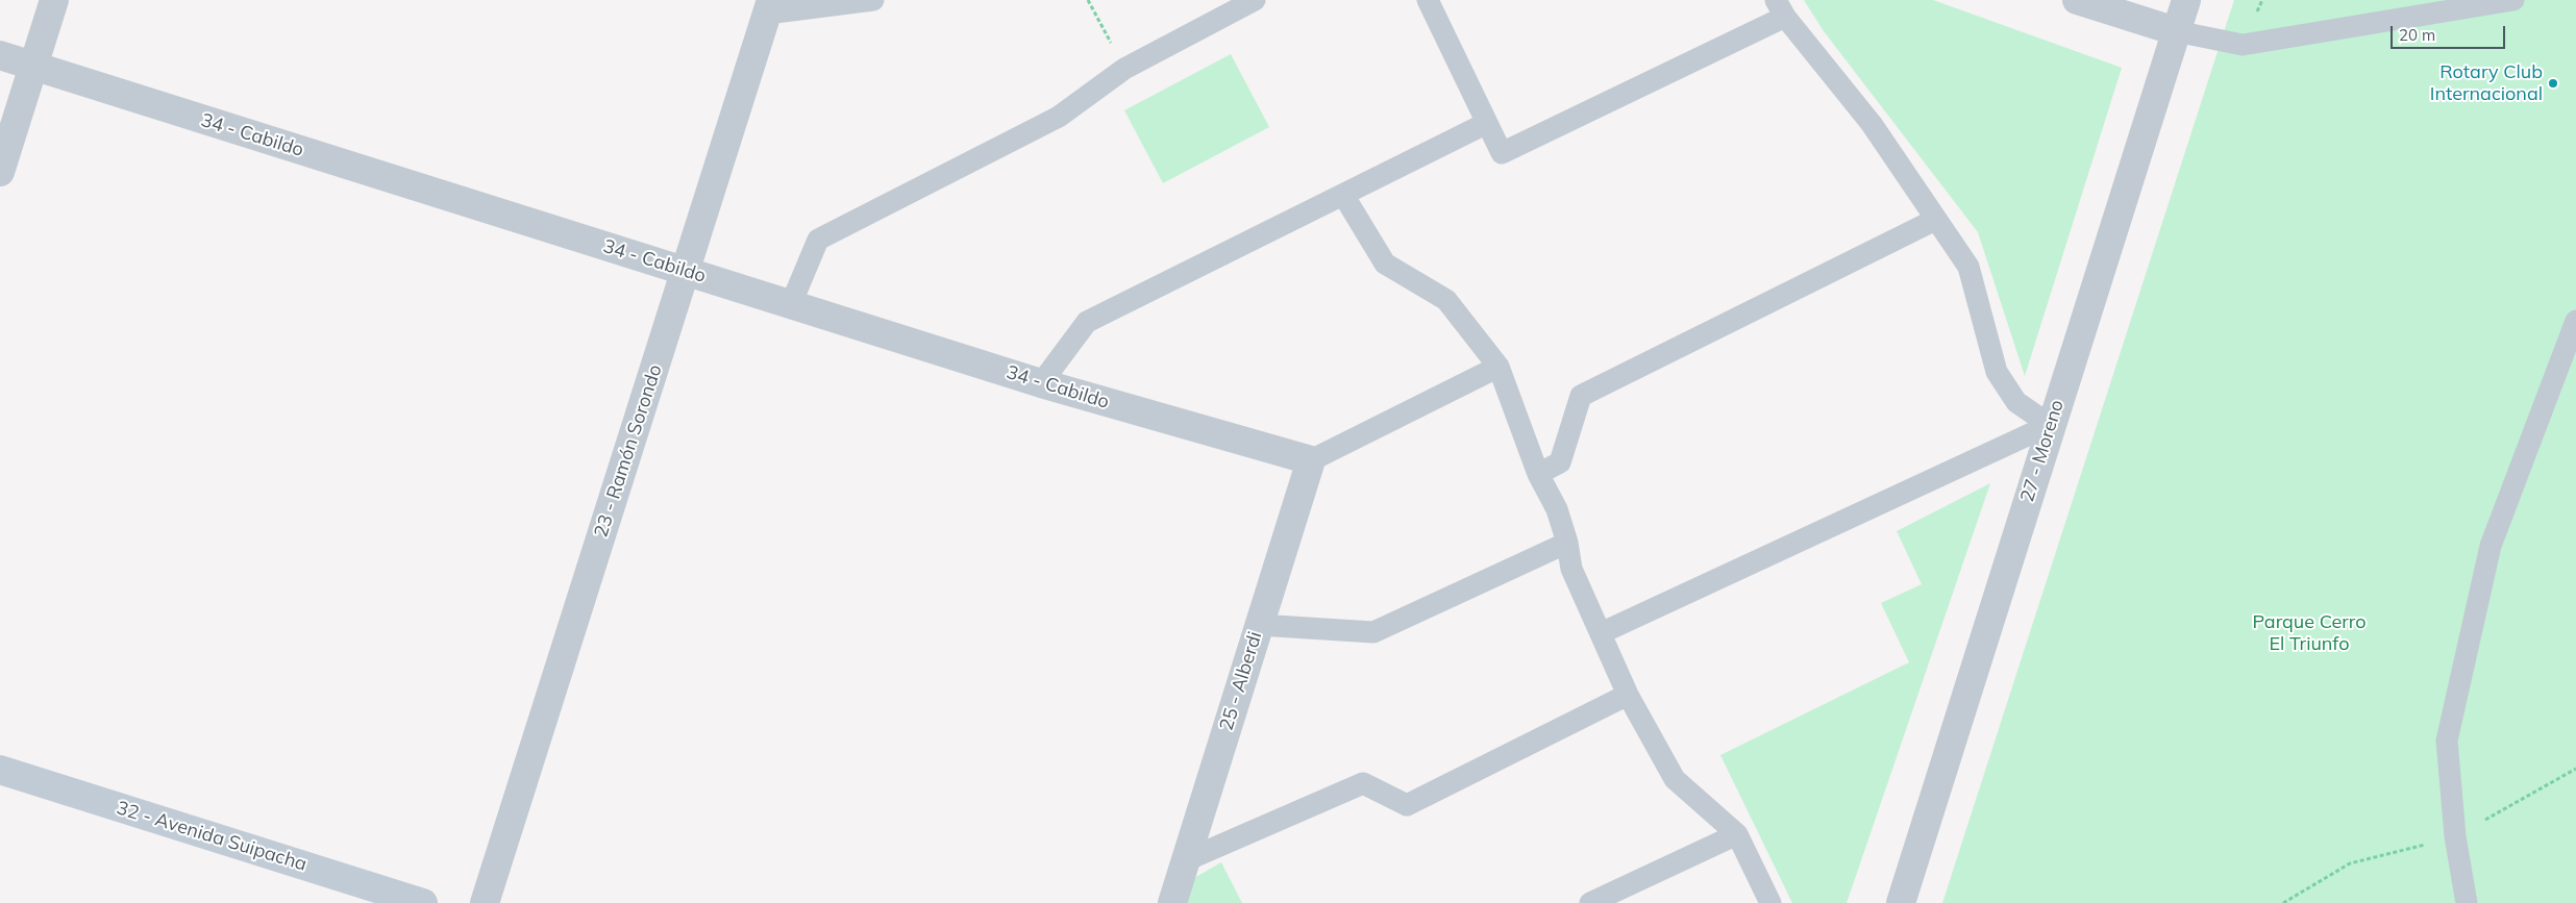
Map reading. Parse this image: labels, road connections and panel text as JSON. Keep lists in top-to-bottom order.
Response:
{
  "streets": {
    "street": [
      "34 - Cabildo",
      "23 - Ramón Sorondo",
      "27 - Moreno",
      "25 - Alberdi",
      "32 - Avenida Suipacha"
    ]
  },
  "crossings": [
    ["34 - Cabildo", "23 - Ramón Sorondo"],
    ["34 - Cabildo", "25 - Alberdi"]
  ],
  "parks": ["Parque Cerro El Triunfo"],
  "places": ["Rotary Club Internacional"],
  "scale_bar": "20 m"
}
